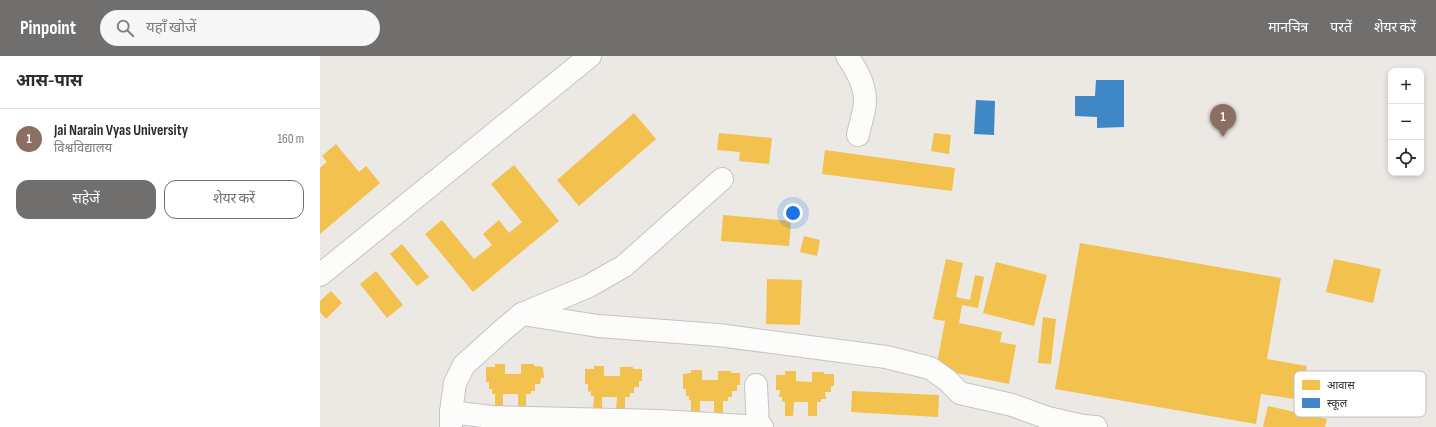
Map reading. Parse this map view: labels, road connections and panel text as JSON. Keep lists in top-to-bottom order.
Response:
{
  "legend": ["आवास", "स्कूल"],
  "page": {
    "header": "Pinpoint",
    "search": "यहाँ खोजें",
    "nav": ["मानचित्र", "परतें", "शेयर करें"],
    "heading": "आस-पास",
    "map_buttons": ["+", "−"],
    "pins": "1",
    "list": [
      {
        "mark": "1",
        "name": "Jai Narain Vyas University",
        "note": "विश्वविद्यालय",
        "value": "160 m"
      }
    ],
    "buttons": ["सहेजें", "शेयर करें"]
  }
}
